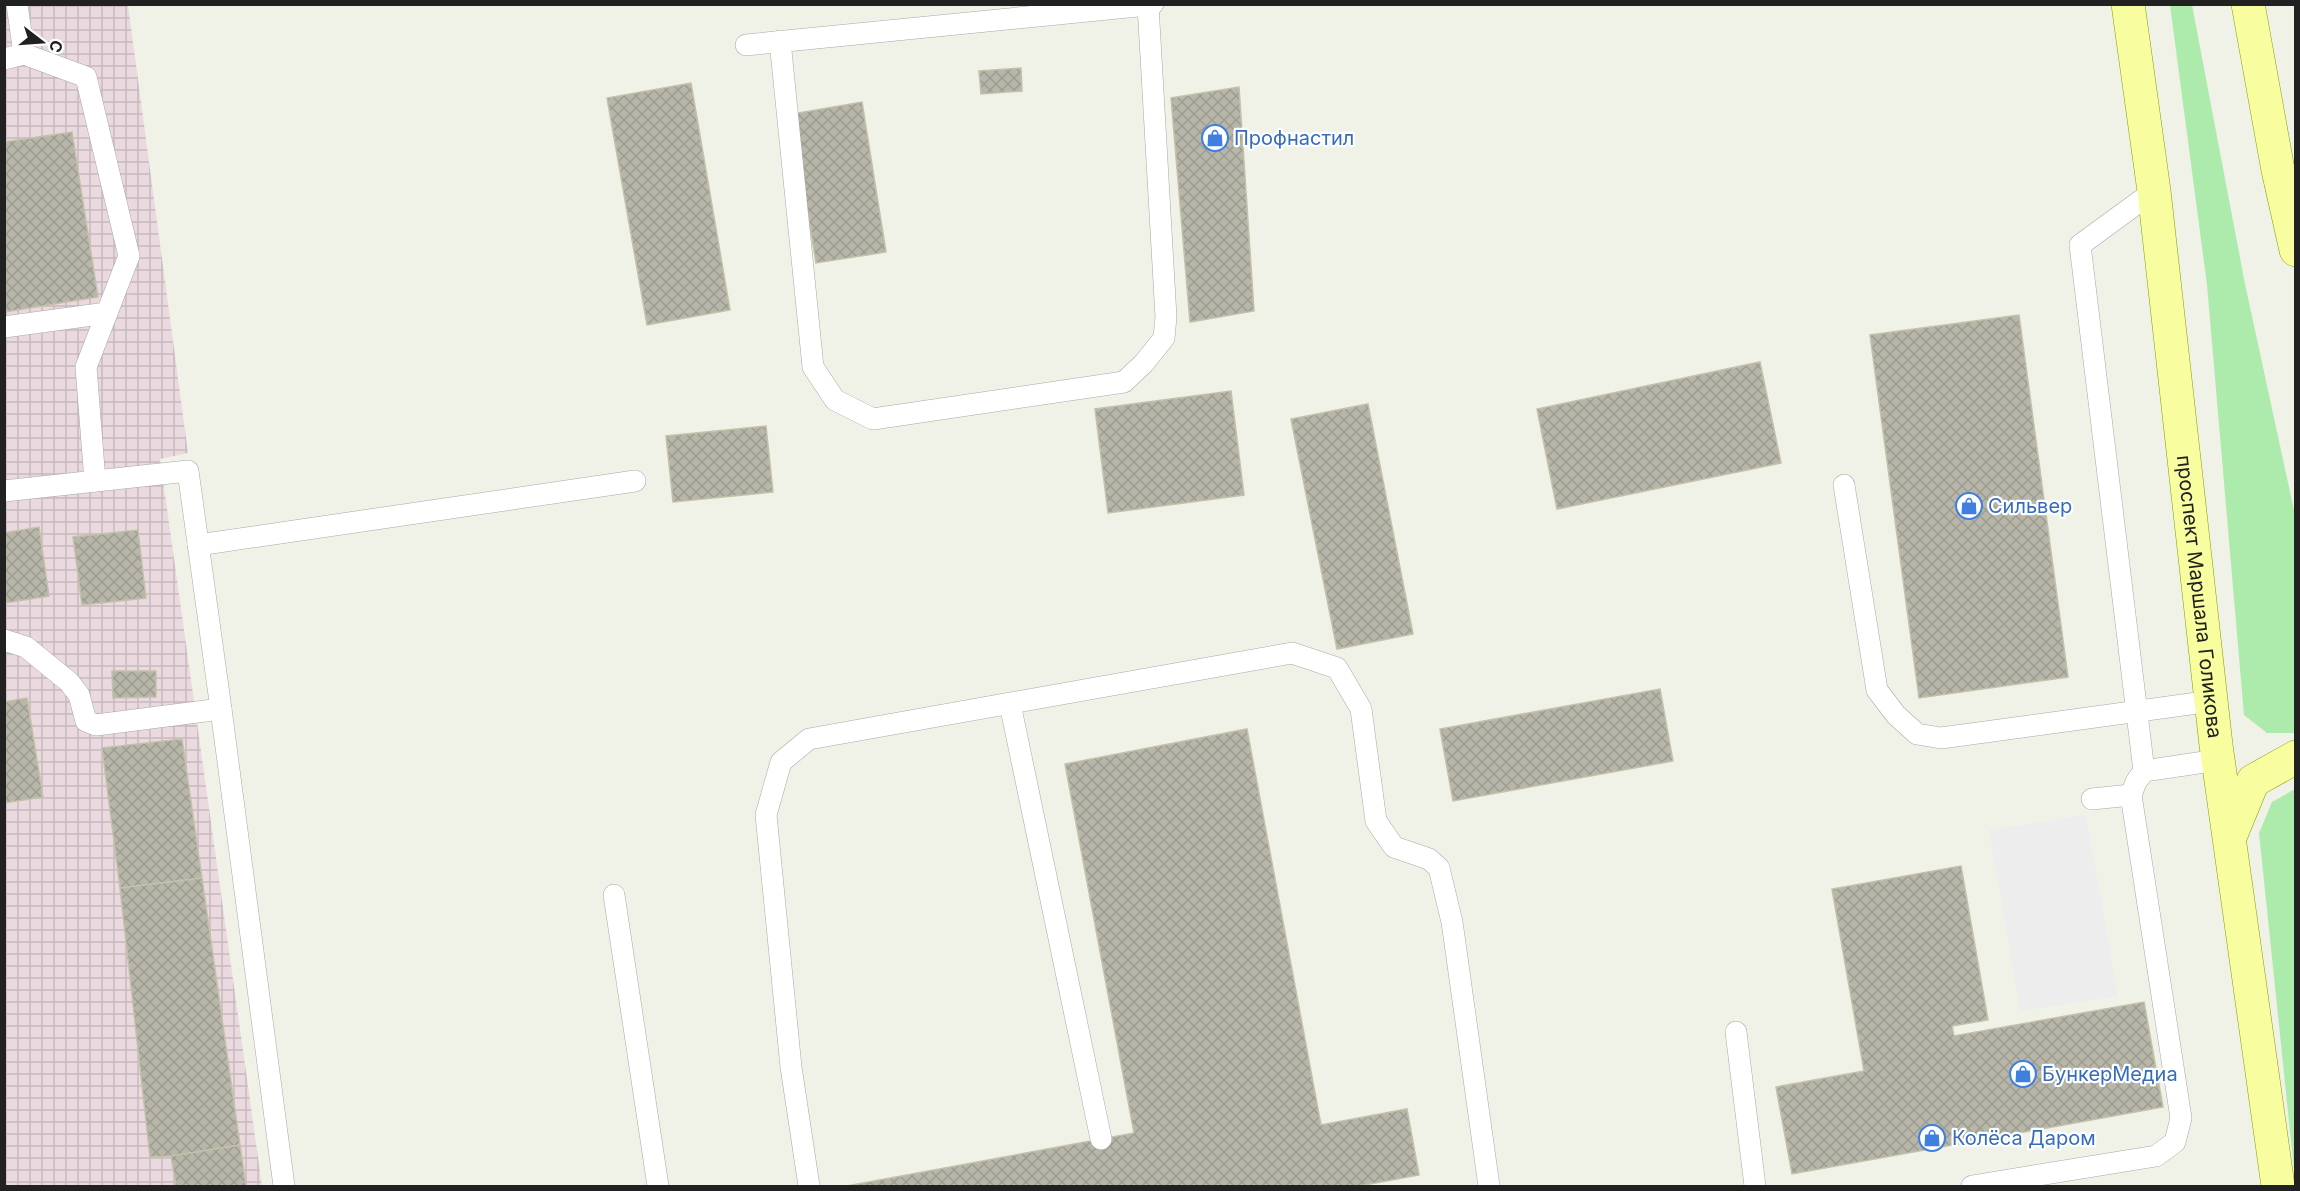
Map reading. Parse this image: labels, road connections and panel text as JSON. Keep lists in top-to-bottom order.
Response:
{
  "streets": {
    "main road": ["проспект Маршала Голикова"]
  },
  "places": {
    "shop": [
      "Профнастил",
      "Сильвер",
      "БункерМедиа",
      "Колёса Даром"
    ]
  },
  "north": "right"
}
